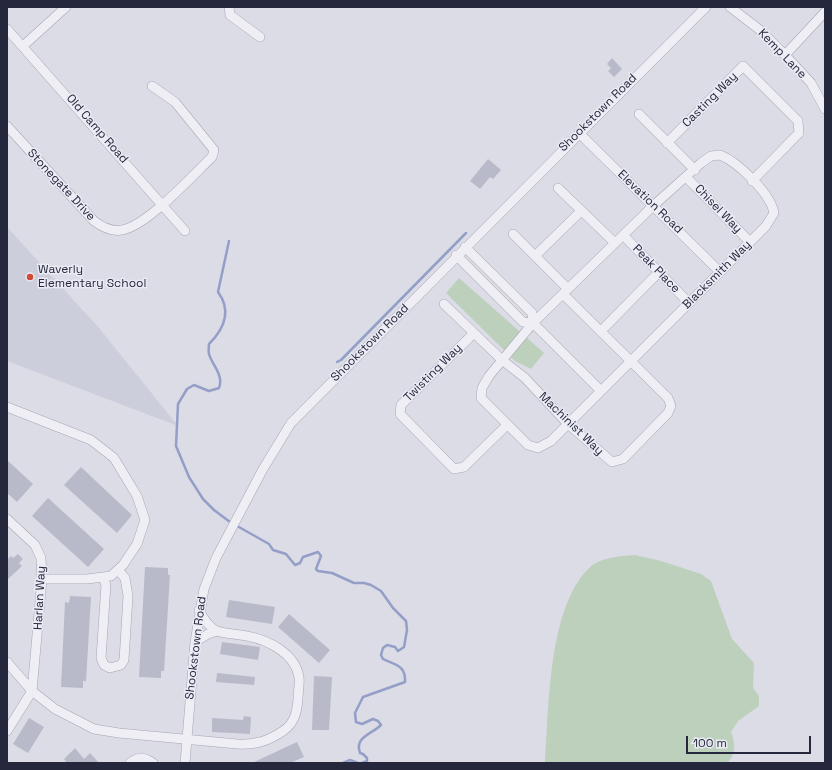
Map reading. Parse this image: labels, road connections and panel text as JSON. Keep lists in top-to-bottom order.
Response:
{
  "streets": {
    "street": [
      "Kemp Lane",
      "Casting Way",
      "Shookstown Road",
      "Old Camp Road",
      "Stonegate Drive",
      "Elevation Road",
      "Chisel Way",
      "Peak Place",
      "Blacksmith Way",
      "Twisting Way",
      "Machinist Way",
      "Harlan Way"
    ]
  },
  "crossings": [
    ["Casting Way", "Blacksmith Way"],
    ["Shookstown Road", "Elevation Road"],
    ["Old Camp Road", "Stonegate Drive"],
    ["Elevation Road", "Blacksmith Way"],
    ["Chisel Way", "Blacksmith Way"],
    ["Peak Place", "Blacksmith Way"],
    ["Blacksmith Way", "Twisting Way"],
    ["Blacksmith Way", "Machinist Way"],
    ["Twisting Way", "Machinist Way"]
  ],
  "places": ["Waverly Elementary School"],
  "scale_bar": "100 m"
}
